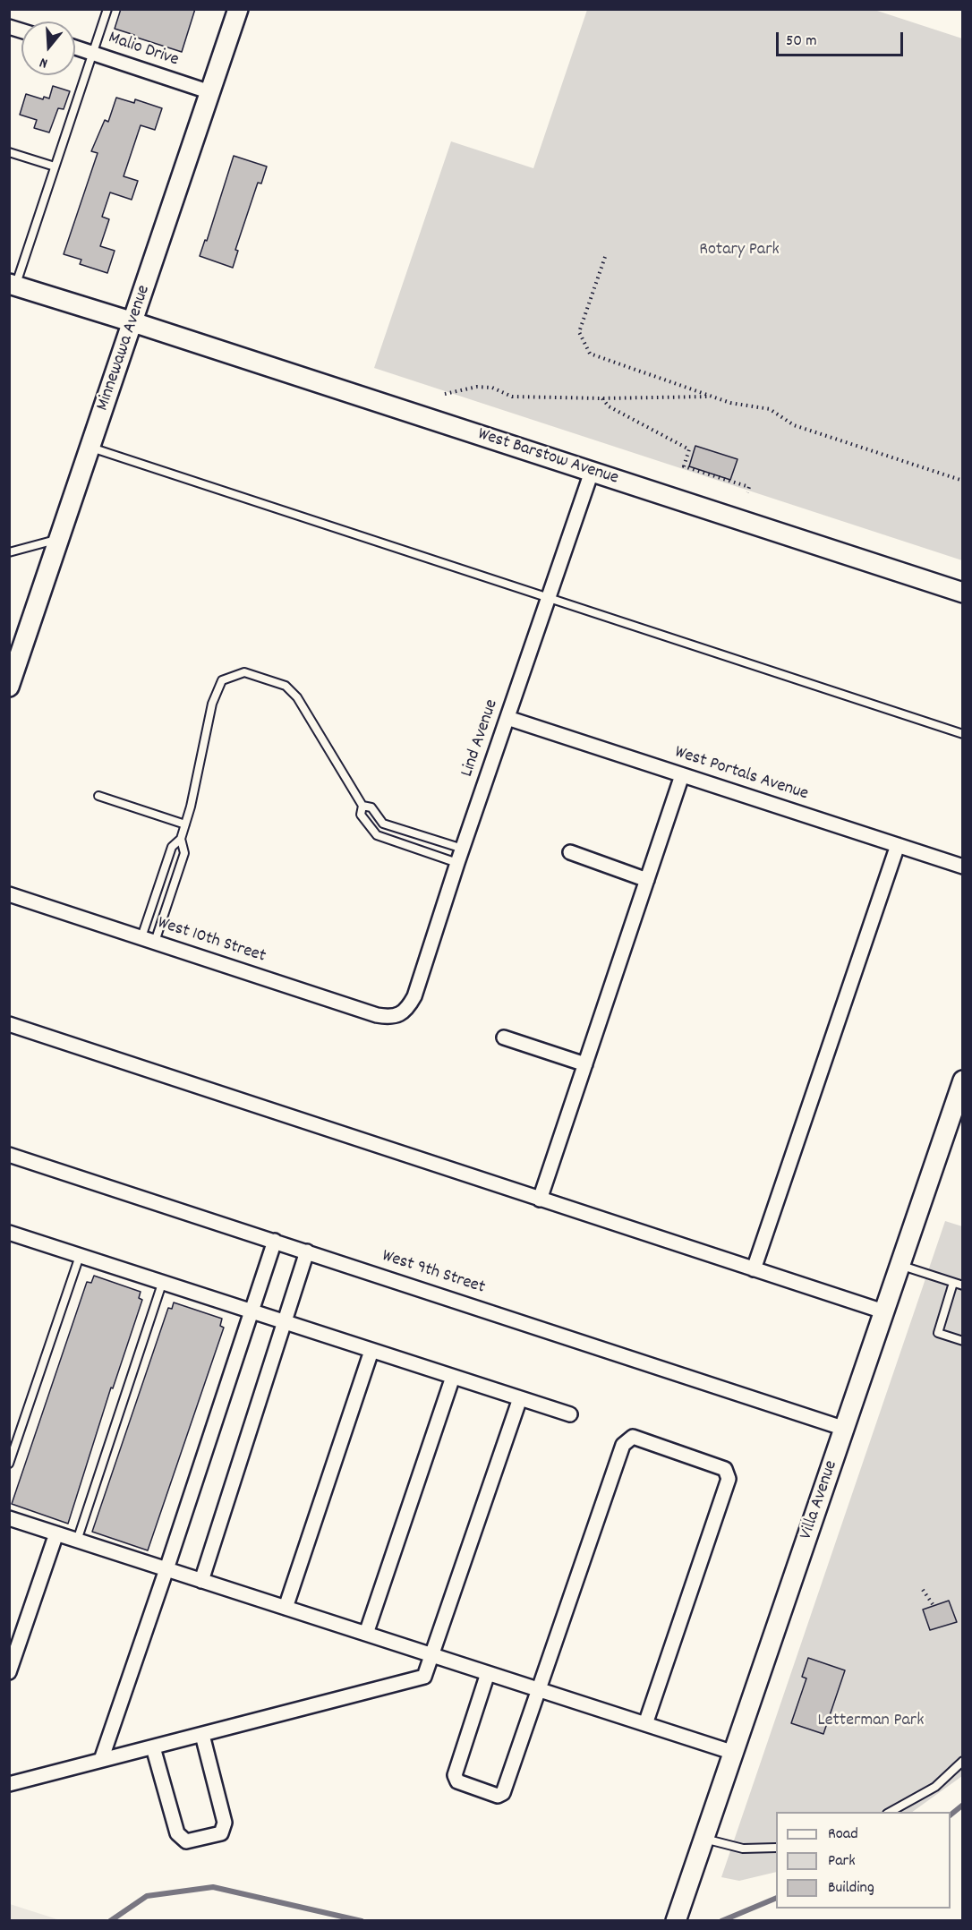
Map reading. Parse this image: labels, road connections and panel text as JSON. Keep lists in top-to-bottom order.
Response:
{
  "streets": {
    "main road": ["Minnewawa Avenue", "West Barstow Avenue", "Villa Avenue"],
    "street": [
      "Malio Drive",
      "Lind Avenue",
      "West Portals Avenue",
      "West 10th Street",
      "West 9th Street"
    ]
  },
  "crossings": [
    ["Malio Drive", "Minnewawa Avenue"],
    ["Minnewawa Avenue", "West Barstow Avenue"],
    ["West Barstow Avenue", "Lind Avenue"],
    ["Lind Avenue", "West Portals Avenue"],
    ["Lind Avenue", "West 10th Street"],
    ["West 9th Street", "Villa Avenue"]
  ],
  "parks": ["Rotary Park", "Letterman Park"],
  "legend": ["Road", "Park", "Building"],
  "scale_bar": "50 m",
  "north": "bottom"
}
